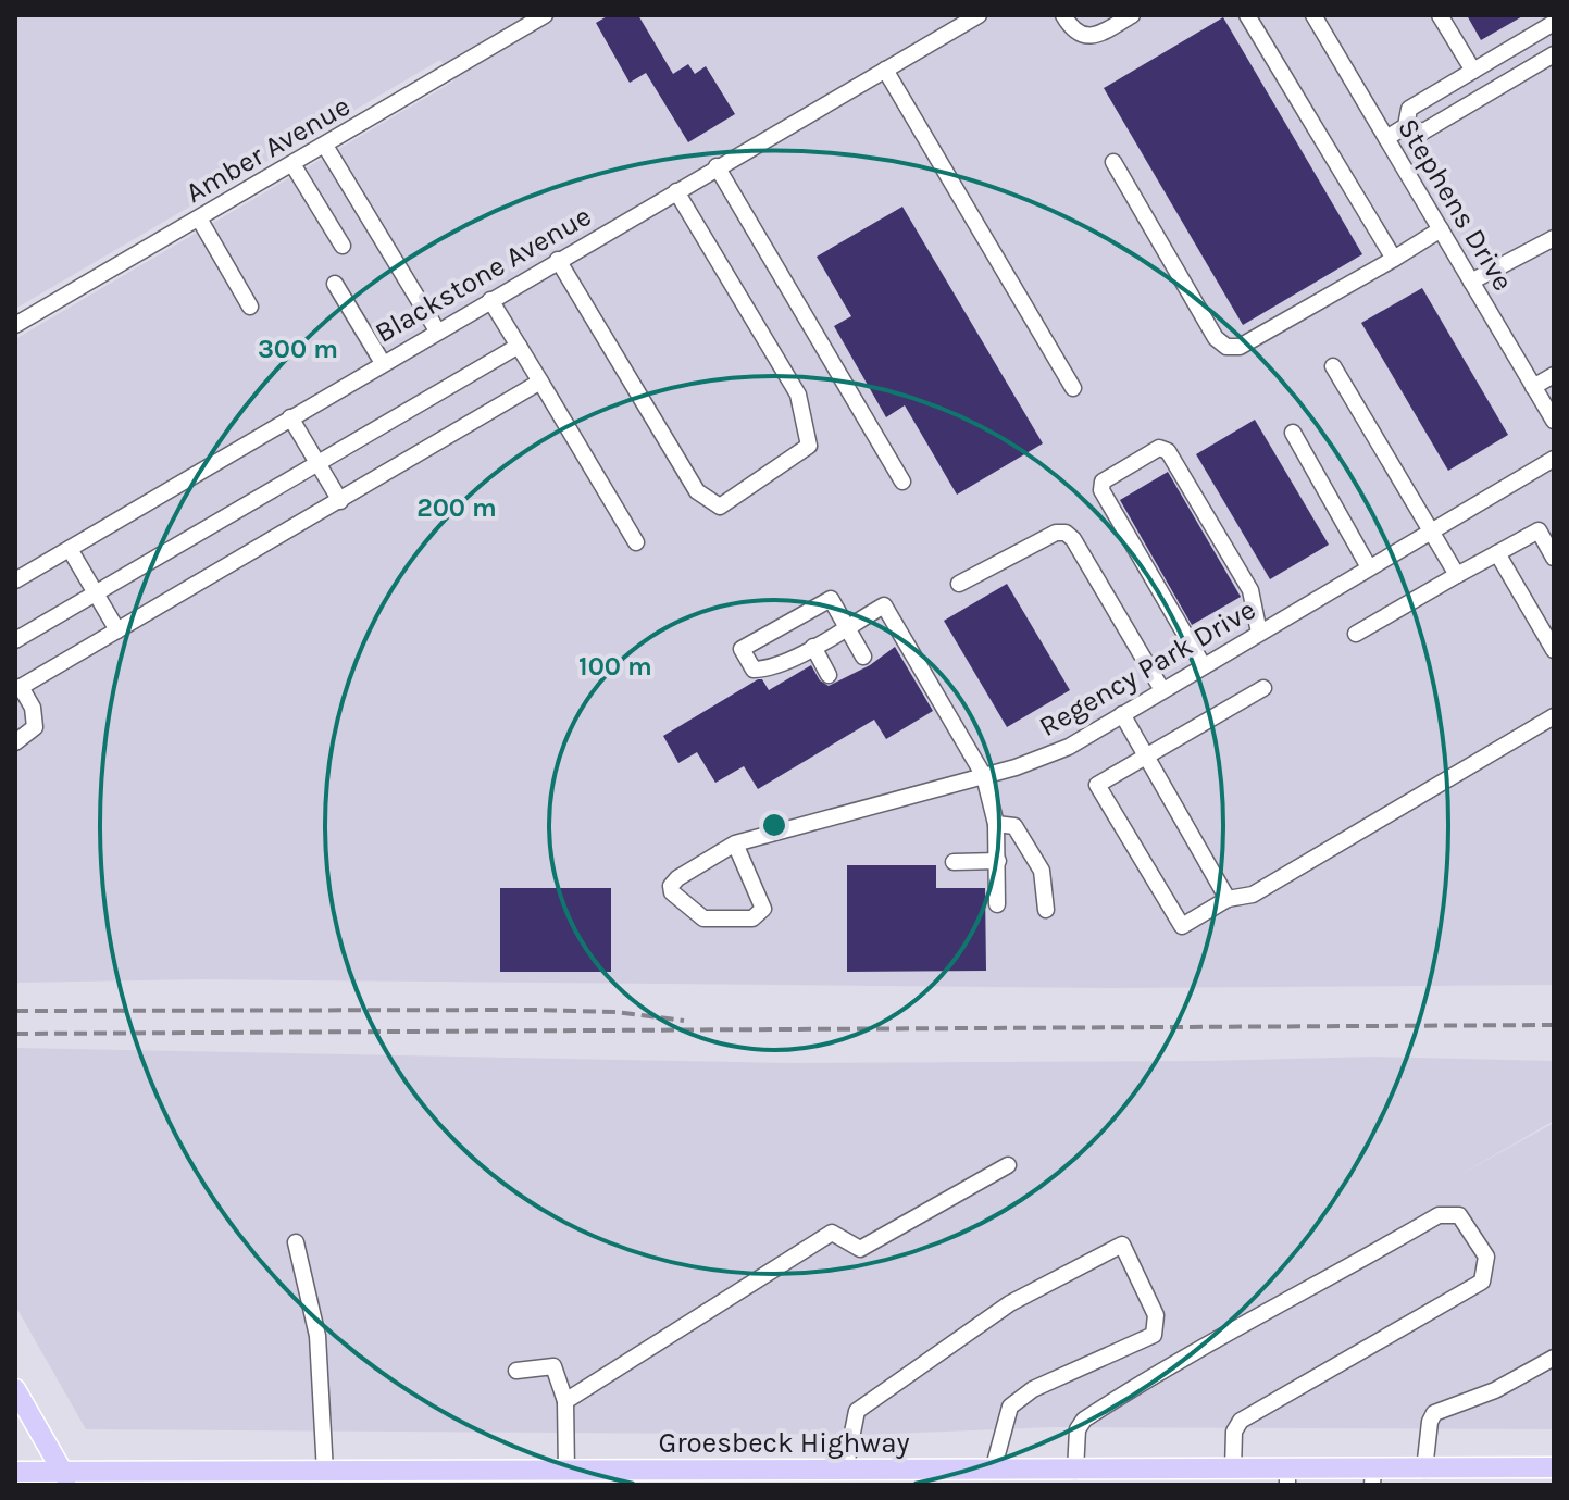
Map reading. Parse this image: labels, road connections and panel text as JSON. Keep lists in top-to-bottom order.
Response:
{
  "streets": {
    "main road": ["Groesbeck Highway"],
    "street": [
      "Amber Avenue",
      "Stephens Drive",
      "Blackstone Avenue",
      "Regency Park Drive"
    ]
  },
  "rings": ["300 m", "200 m", "100 m"]
}
